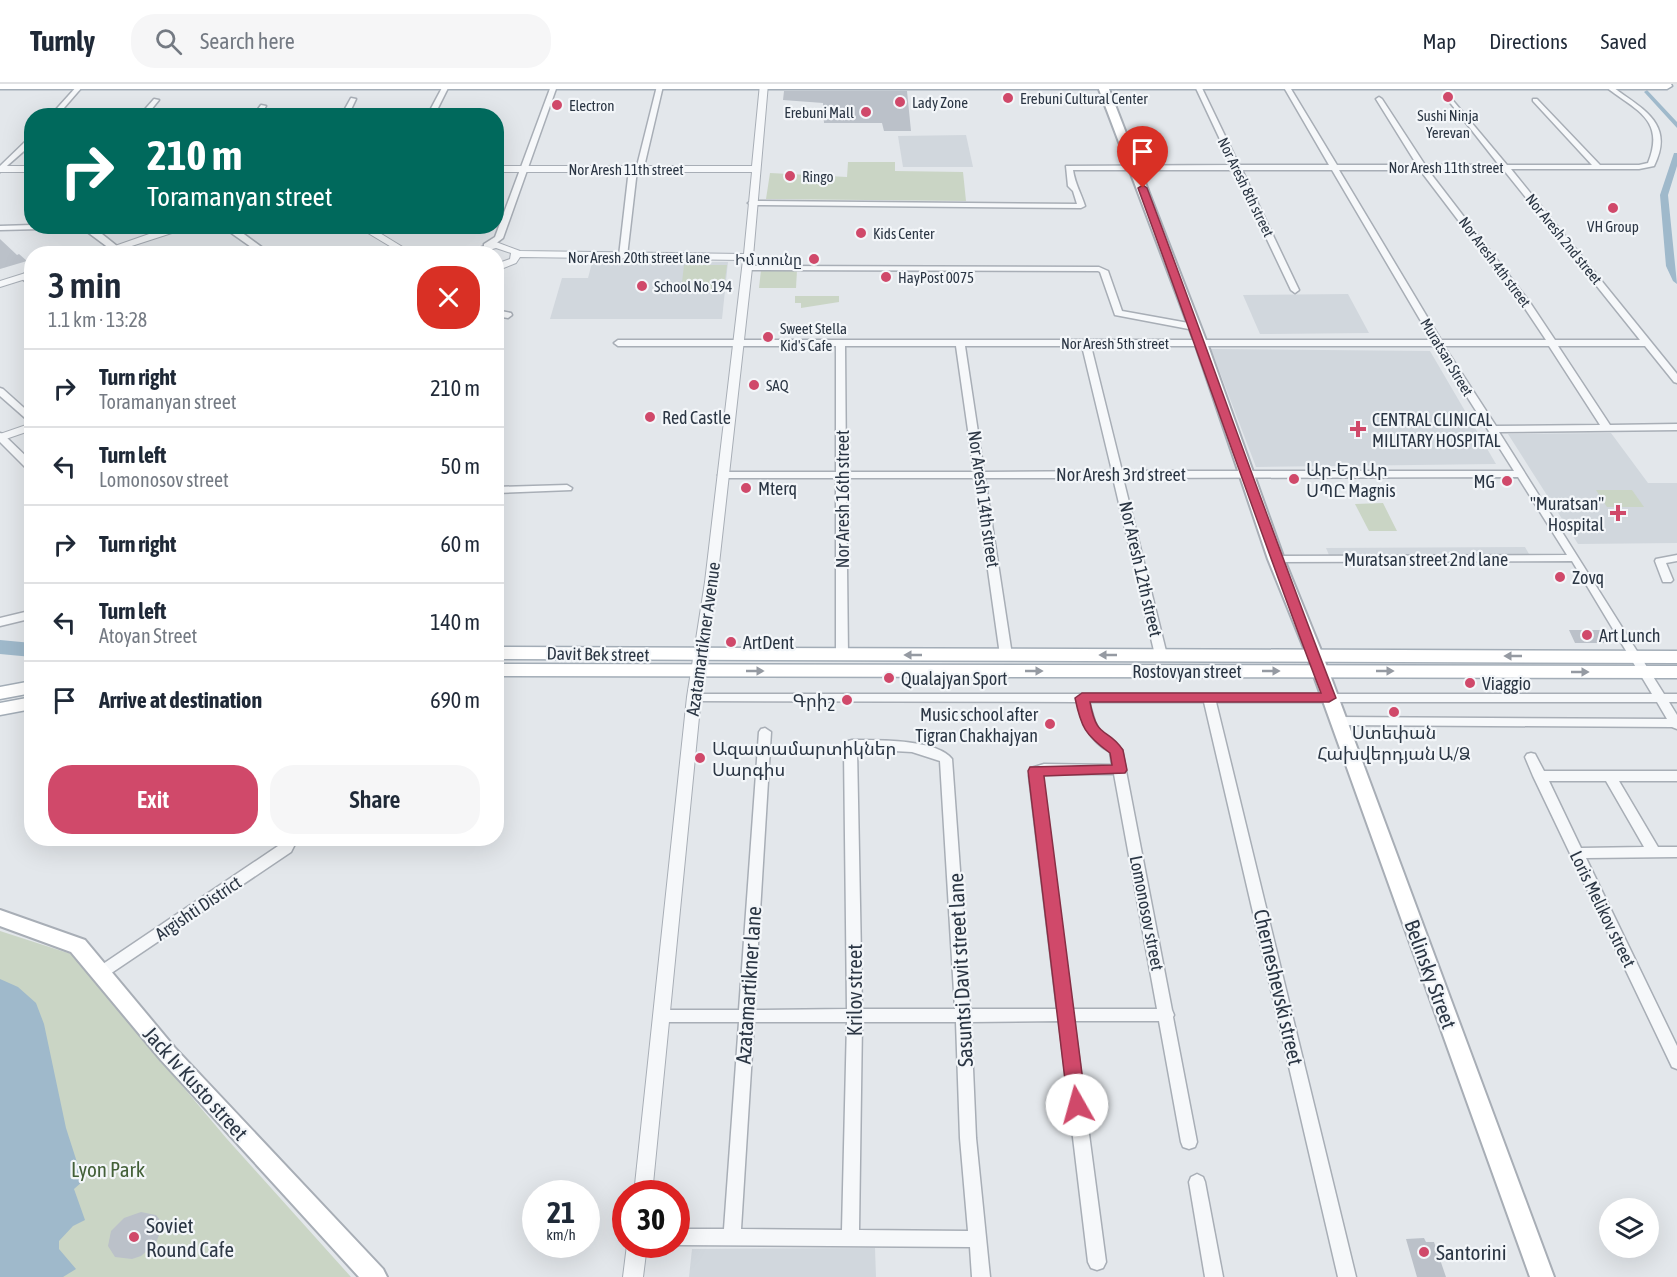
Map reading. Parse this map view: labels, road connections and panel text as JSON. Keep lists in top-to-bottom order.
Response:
{
  "streets": {
    "main road": [
      "Davit Bek street",
      "Rostovyan street",
      "Belinsky Street",
      "Jack Iv Kusto street"
    ],
    "street": [
      "Nor Aresh 11th street",
      "Nor Aresh 8th street",
      "Nor Aresh 2nd street",
      "Nor Aresh 20th street lane",
      "Nor Aresh 4th street",
      "Nor Aresh 5th street",
      "Muratsan Street",
      "Nor Aresh 3rd street",
      "Nor Aresh 16th street",
      "Nor Aresh 14th street",
      "Muratsan street 2nd lane",
      "Nor Aresh 12th street",
      "Azatamartikner Avenue",
      "Argishti District",
      "Loris Melikov street",
      "Lomonosov street",
      "Sasuntsi Davit street lane",
      "Azatamartikner lane",
      "Cherneshevski street",
      "Krilov street"
    ]
  },
  "crossings": [
    ["Nor Aresh 11th street", "Nor Aresh 8th street"],
    ["Nor Aresh 11th street", "Nor Aresh 2nd street"],
    ["Nor Aresh 11th street", "Nor Aresh 4th street"],
    ["Nor Aresh 11th street", "Muratsan Street"],
    ["Nor Aresh 11th street", "Azatamartikner Avenue"],
    ["Nor Aresh 11th street", "Belinsky Street"],
    ["Nor Aresh 2nd street", "Nor Aresh 5th street"],
    ["Nor Aresh 20th street lane", "Azatamartikner Avenue"],
    ["Nor Aresh 4th street", "Nor Aresh 5th street"],
    ["Nor Aresh 5th street", "Muratsan Street"],
    ["Nor Aresh 5th street", "Nor Aresh 16th street"],
    ["Nor Aresh 5th street", "Nor Aresh 14th street"],
    ["Nor Aresh 5th street", "Nor Aresh 12th street"],
    ["Nor Aresh 5th street", "Azatamartikner Avenue"],
    ["Nor Aresh 5th street", "Belinsky Street"],
    ["Muratsan Street", "Nor Aresh 3rd street"],
    ["Muratsan Street", "Muratsan street 2nd lane"],
    ["Muratsan Street", "Rostovyan street"],
    ["Nor Aresh 3rd street", "Nor Aresh 16th street"],
    ["Nor Aresh 3rd street", "Nor Aresh 14th street"],
    ["Nor Aresh 3rd street", "Nor Aresh 12th street"],
    ["Nor Aresh 3rd street", "Azatamartikner Avenue"],
    ["Nor Aresh 3rd street", "Belinsky Street"],
    ["Nor Aresh 16th street", "Rostovyan street"],
    ["Nor Aresh 14th street", "Rostovyan street"],
    ["Muratsan street 2nd lane", "Belinsky Street"],
    ["Nor Aresh 12th street", "Rostovyan street"],
    ["Azatamartikner Avenue", "Davit Bek street"],
    ["Azatamartikner Avenue", "Rostovyan street"],
    ["Davit Bek street", "Rostovyan street"],
    ["Rostovyan street", "Belinsky Street"],
    ["Argishti District", "Jack Iv Kusto street"],
    ["Sasuntsi Davit street lane", "Krilov street"]
  ],
  "parks": ["Lyon Park"],
  "places": {
    "other": [
      "Sushi Ninja Yerevan",
      "Erebuni Cultural Center",
      "Lady Zone",
      "Electron",
      "Erebuni Mall",
      "Ringo",
      "VH Group",
      "Kids Center",
      "Իմ տունը",
      "HayPost 0075",
      "School No 194",
      "Sweet Stella Kid's Cafe",
      "SAQ",
      "Red Castle",
      "Ար-Եր Ար ՍՊԸ Magnis",
      "MG",
      "Mterq",
      "Zovq",
      "Art Lunch",
      "ArtDent",
      "Qualajyan Sport",
      "Viaggio",
      "Գրիշ",
      "Ստեփան Հախվերդյան Ա/Ձ",
      "Music school after Tigran Chakhajyan",
      "Ազատամարտիկներ Սարգիս",
      "Soviet Round Cafe",
      "Santorini"
    ],
    "health": ["CENTRAL CLINICAL MILITARY HOSPITAL", "\"Muratsan\" Hospital"]
  },
  "page": {
    "header": "Turnly",
    "search": "Search here",
    "nav": ["Map", "Directions", "Saved"],
    "turn": ["210 m", "Toramanyan street"],
    "heading": ["3 min", "1.1 km · 13:28"],
    "list": [
      {
        "name": "Turn right",
        "note": "Toramanyan street",
        "value": "210 m"
      },
      {
        "name": "Turn left",
        "note": "Lomonosov street",
        "value": "50 m"
      },
      {
        "name": "Turn right",
        "value": "60 m"
      },
      {
        "name": "Turn left",
        "note": "Atoyan Street",
        "value": "140 m"
      },
      {
        "name": "Arrive at destination",
        "value": "690 m"
      }
    ],
    "buttons": ["Exit", "Share"],
    "speed": "21 km/h",
    "limit": "30"
  }
}
